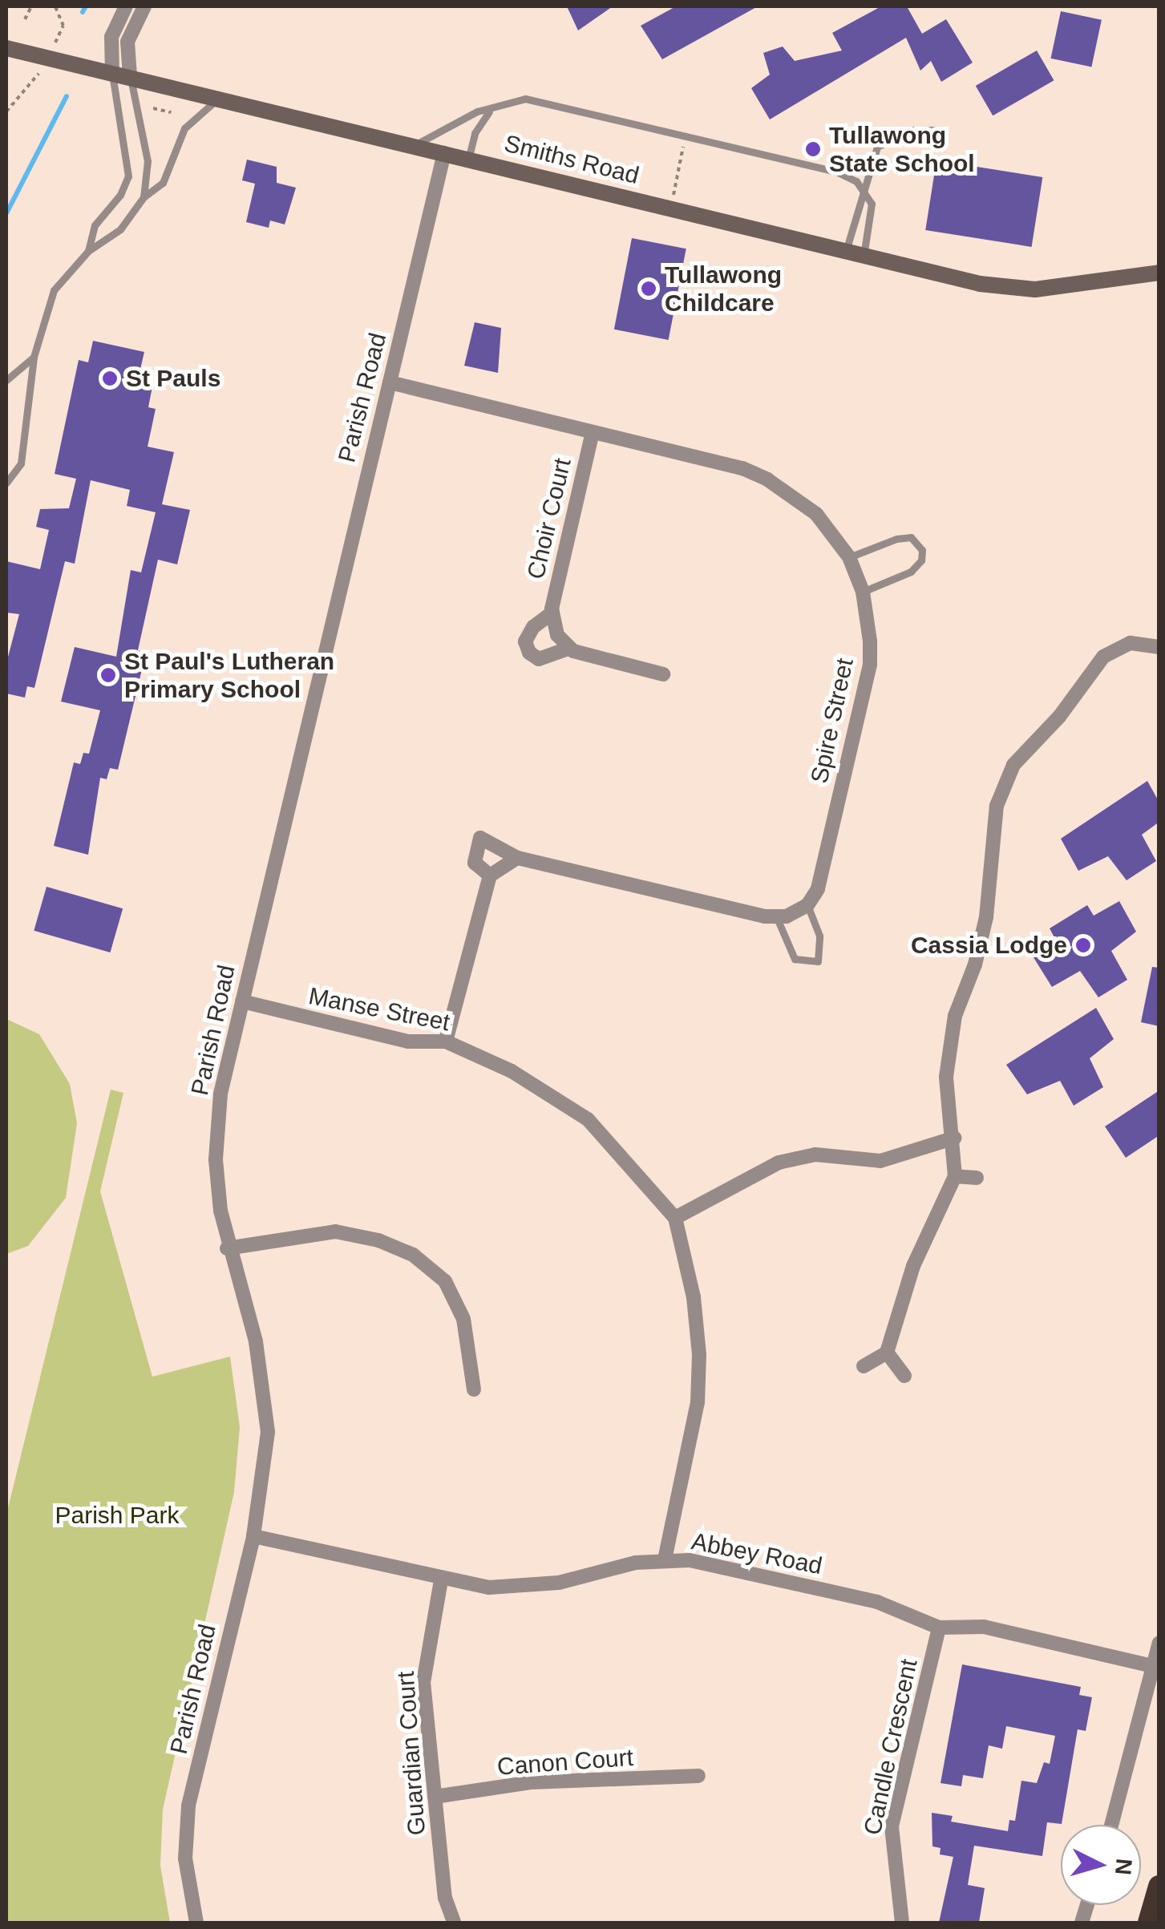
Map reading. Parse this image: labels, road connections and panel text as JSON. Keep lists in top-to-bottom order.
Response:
{
  "streets": {
    "main road": ["Smiths Road"],
    "street": [
      "Parish Road",
      "Choir Court",
      "Spire Street",
      "Manse Street",
      "Abbey Road",
      "Candle Crescent",
      "Guardian Court",
      "Canon Court"
    ]
  },
  "crossings": [
    ["Smiths Road", "Parish Road"],
    ["Parish Road", "Spire Street"],
    ["Parish Road", "Manse Street"],
    ["Parish Road", "Abbey Road"],
    ["Choir Court", "Spire Street"],
    ["Manse Street", "Abbey Road"],
    ["Abbey Road", "Candle Crescent"],
    ["Abbey Road", "Guardian Court"],
    ["Guardian Court", "Canon Court"]
  ],
  "parks": ["Parish Park"],
  "places": [
    "Tullawong State School",
    "Tullawong Childcare",
    "St Pauls",
    "St Paul's Lutheran Primary School",
    "Cassia Lodge"
  ],
  "north": "right"
}
